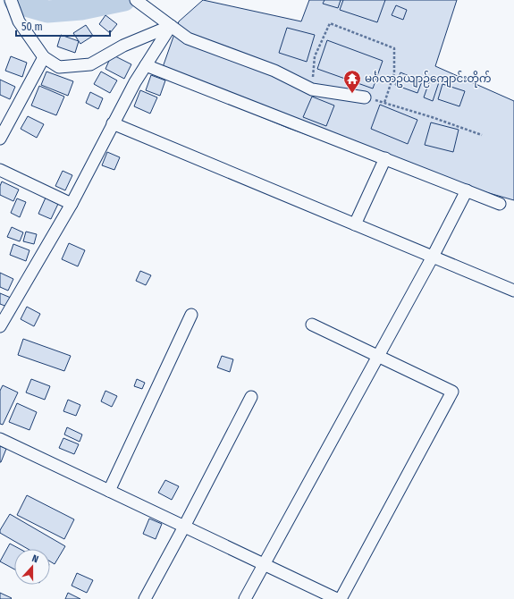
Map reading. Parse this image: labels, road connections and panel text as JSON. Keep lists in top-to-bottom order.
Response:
{
  "places": {
    "temple": ["မင်္ဂလာဥယျာဉ်ကျောင်းတိုက်"]
  },
  "scale_bar": "50 m",
  "north": "top"
}
